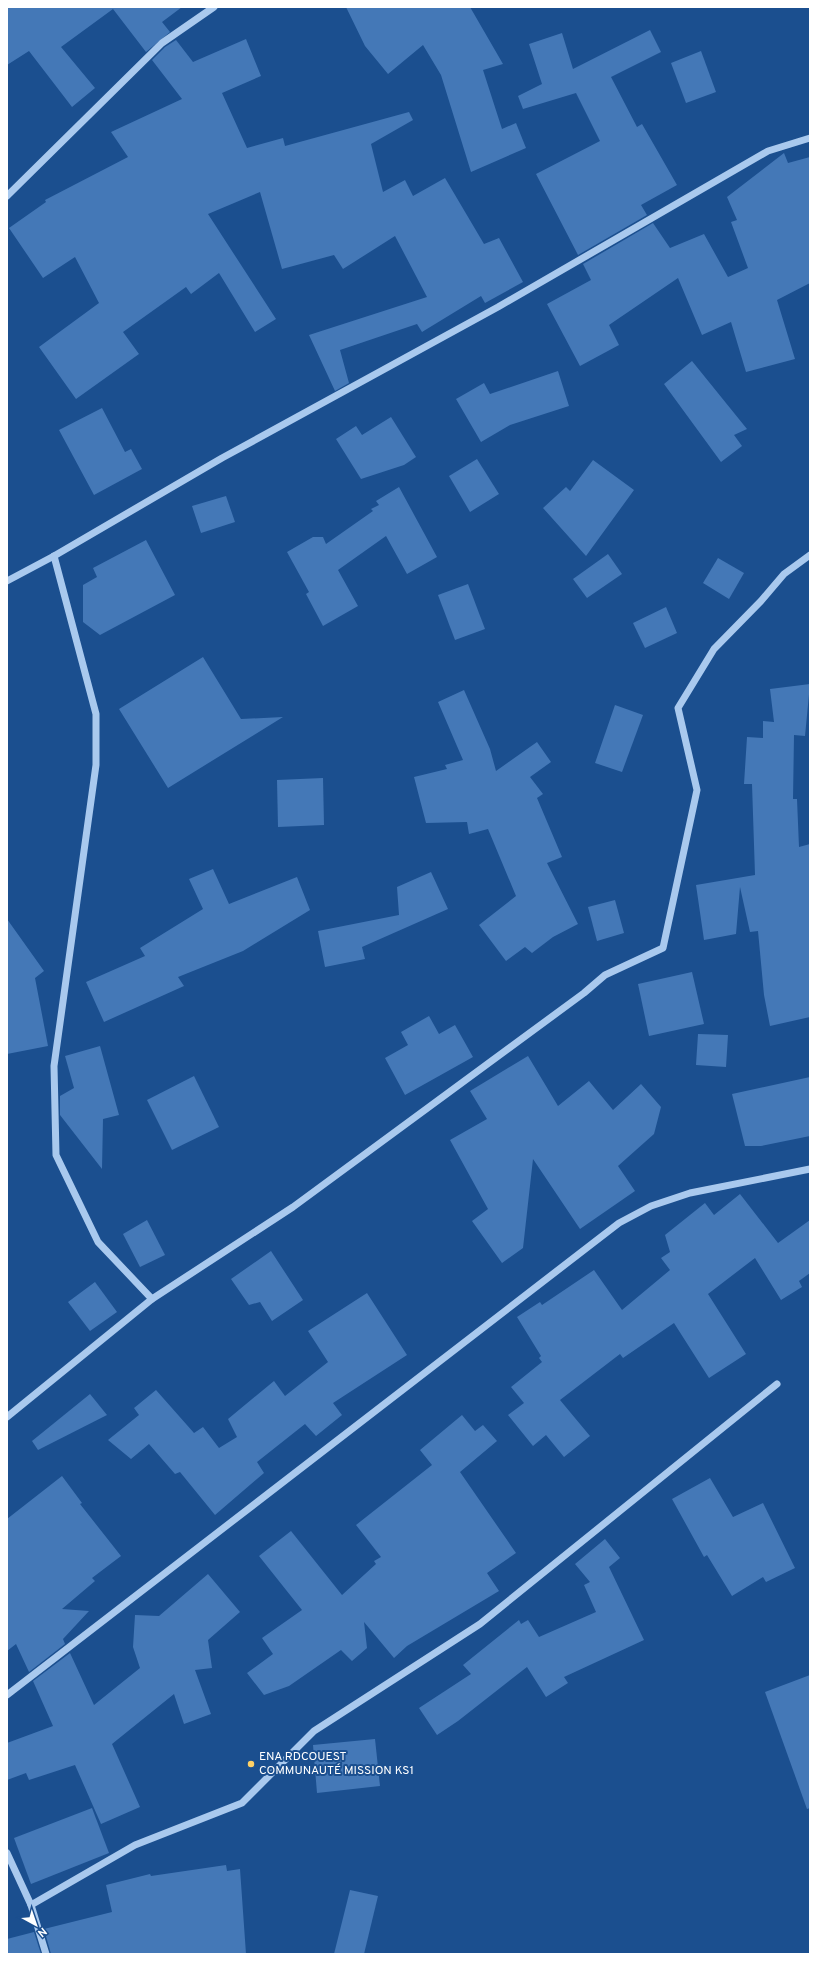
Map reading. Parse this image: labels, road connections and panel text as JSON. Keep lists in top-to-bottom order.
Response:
{
  "places": ["ENA RDCOUEST COMMUNAUTÉ MISSION KS1"],
  "north": "bottom right"
}
